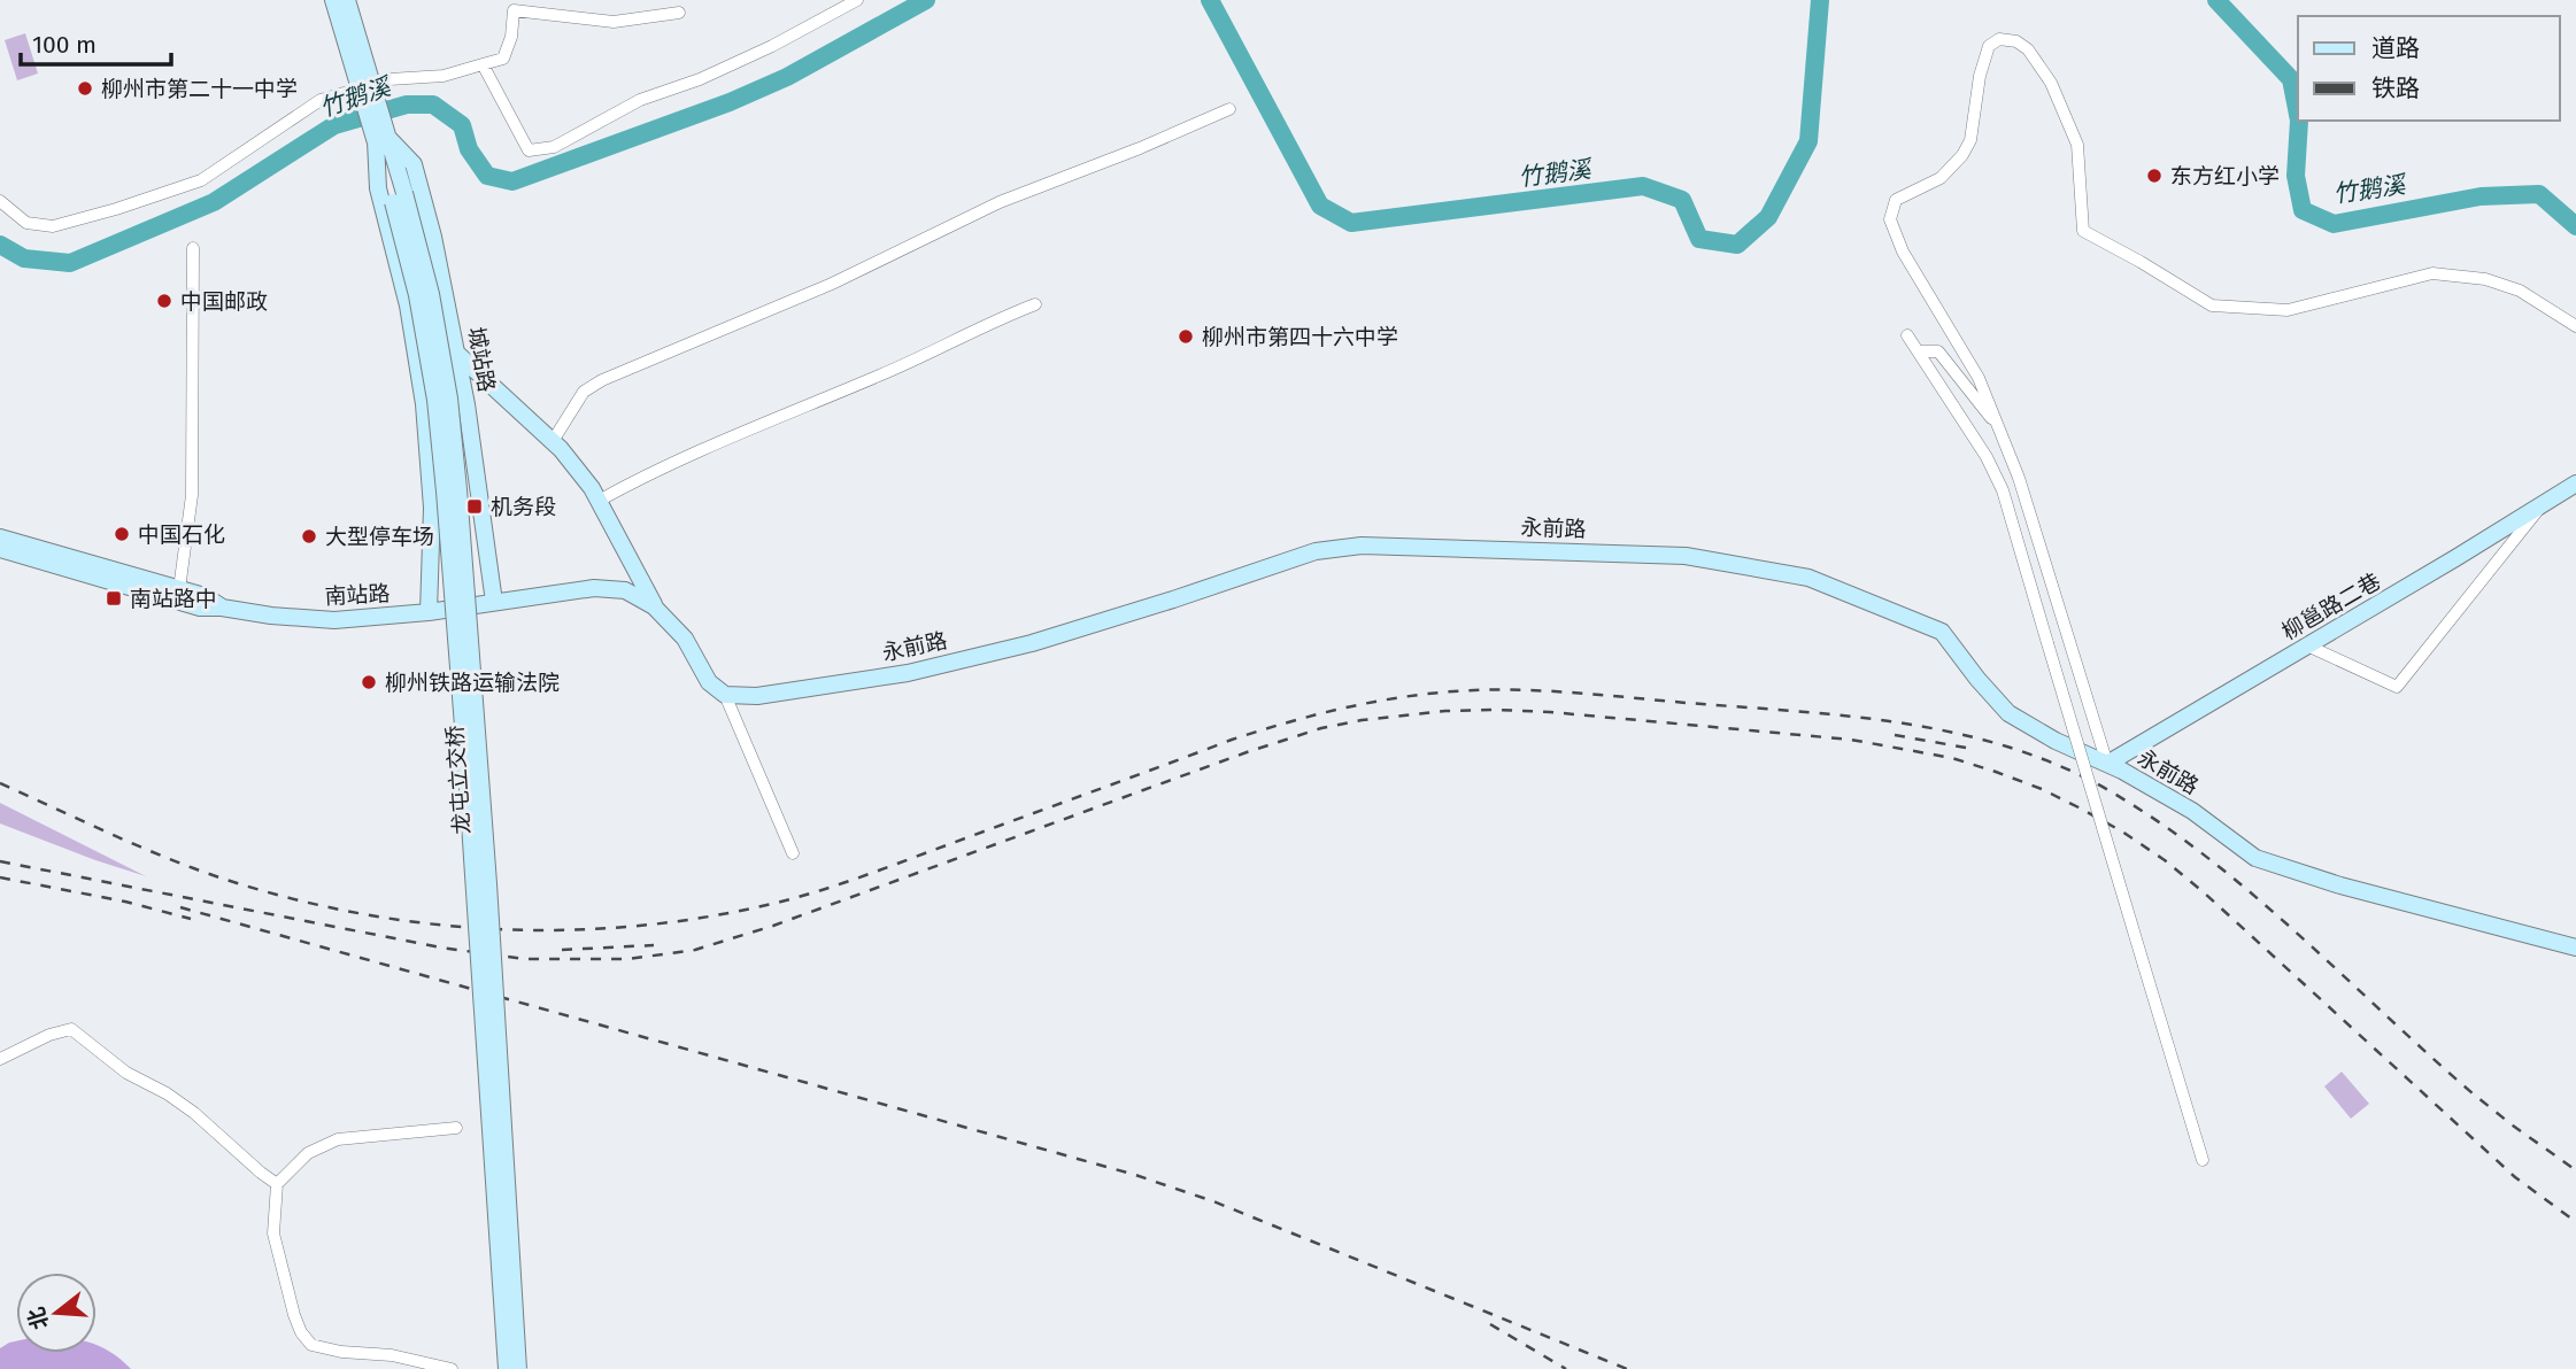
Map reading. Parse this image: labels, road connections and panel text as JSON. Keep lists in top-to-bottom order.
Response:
{
  "streets": {
    "main road": [
      "城站路",
      "永前路",
      "南站路",
      "柳邕路二巷",
      "龙屯立交桥"
    ]
  },
  "crossings": [
    ["城站路", "南站路"],
    ["城站路", "龙屯立交桥"],
    ["永前路", "柳邕路二巷"]
  ],
  "water": ["竹鹅溪"],
  "places": {
    "other": [
      "柳州市第二十一中学",
      "东方红小学",
      "中国邮政",
      "柳州市第四十六中学",
      "中国石化",
      "大型停车场",
      "柳州铁路运输法院"
    ],
    "transit": ["机务段", "南站路中"]
  },
  "legend": ["道路", "铁路"],
  "scale_bar": "100 m",
  "north": "left"
}
